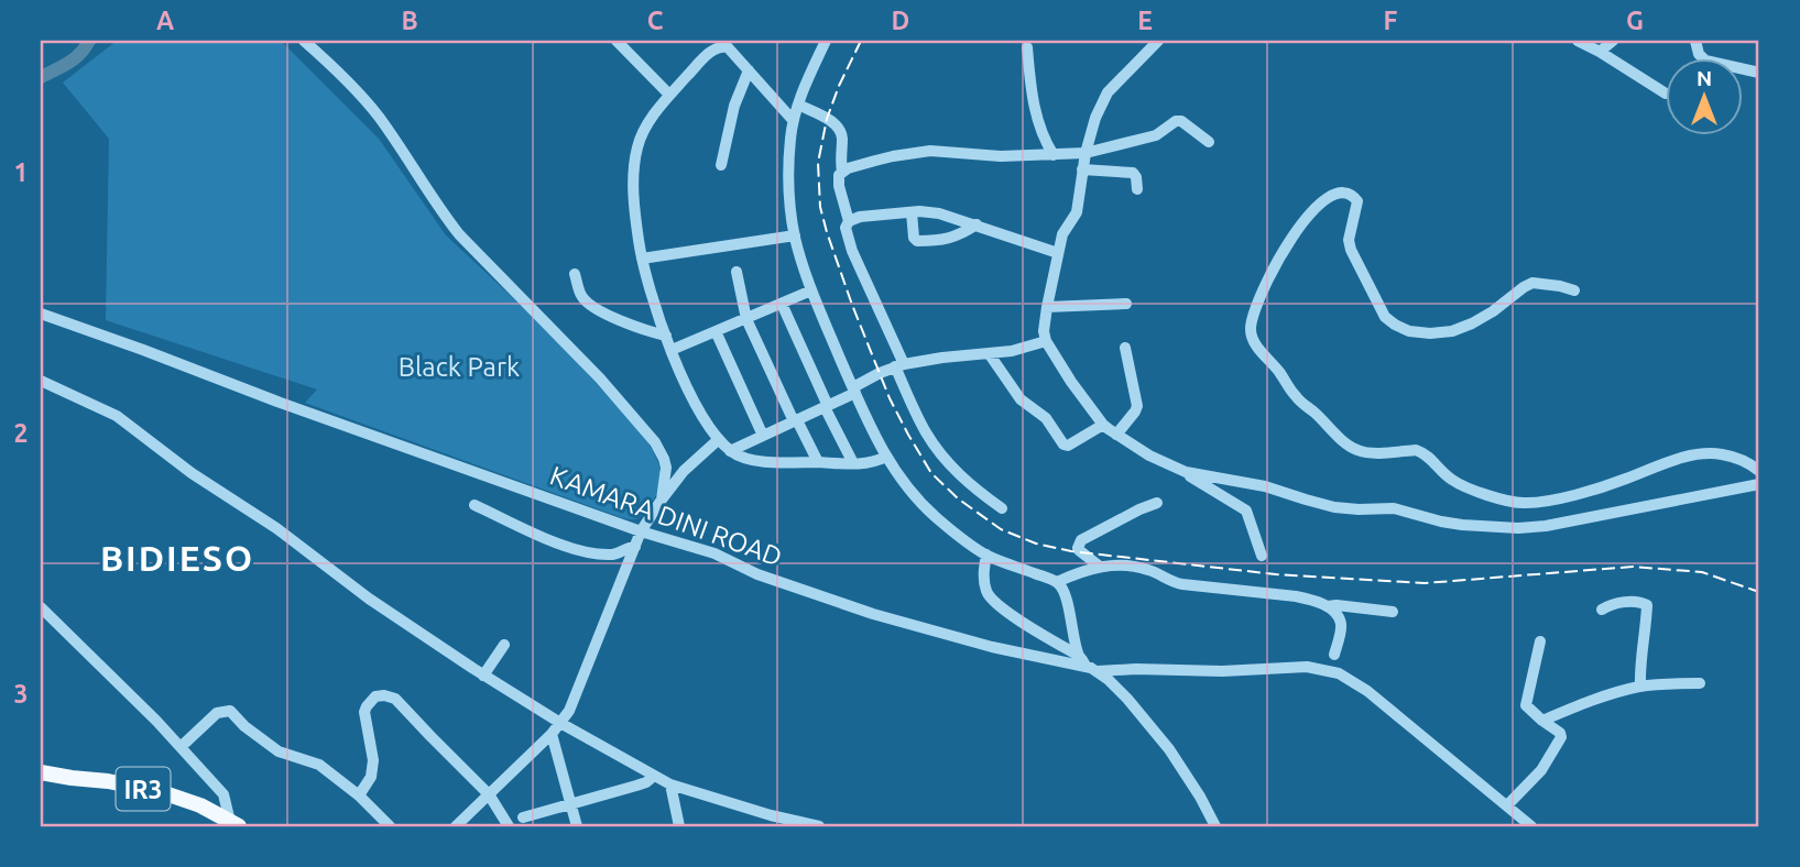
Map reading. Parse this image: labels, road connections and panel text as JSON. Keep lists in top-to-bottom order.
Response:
{
  "streets": {
    "main road": ["IR3"],
    "street": ["KAMARA DINI ROAD"]
  },
  "districts": ["BIDIESO"],
  "parks": ["Black Park"],
  "north": "top",
  "grid": {
    "columns": [
      "A",
      "B",
      "C",
      "D",
      "E",
      "F",
      "G"
    ],
    "rows": ["1", "2", "3"]
  }
}
